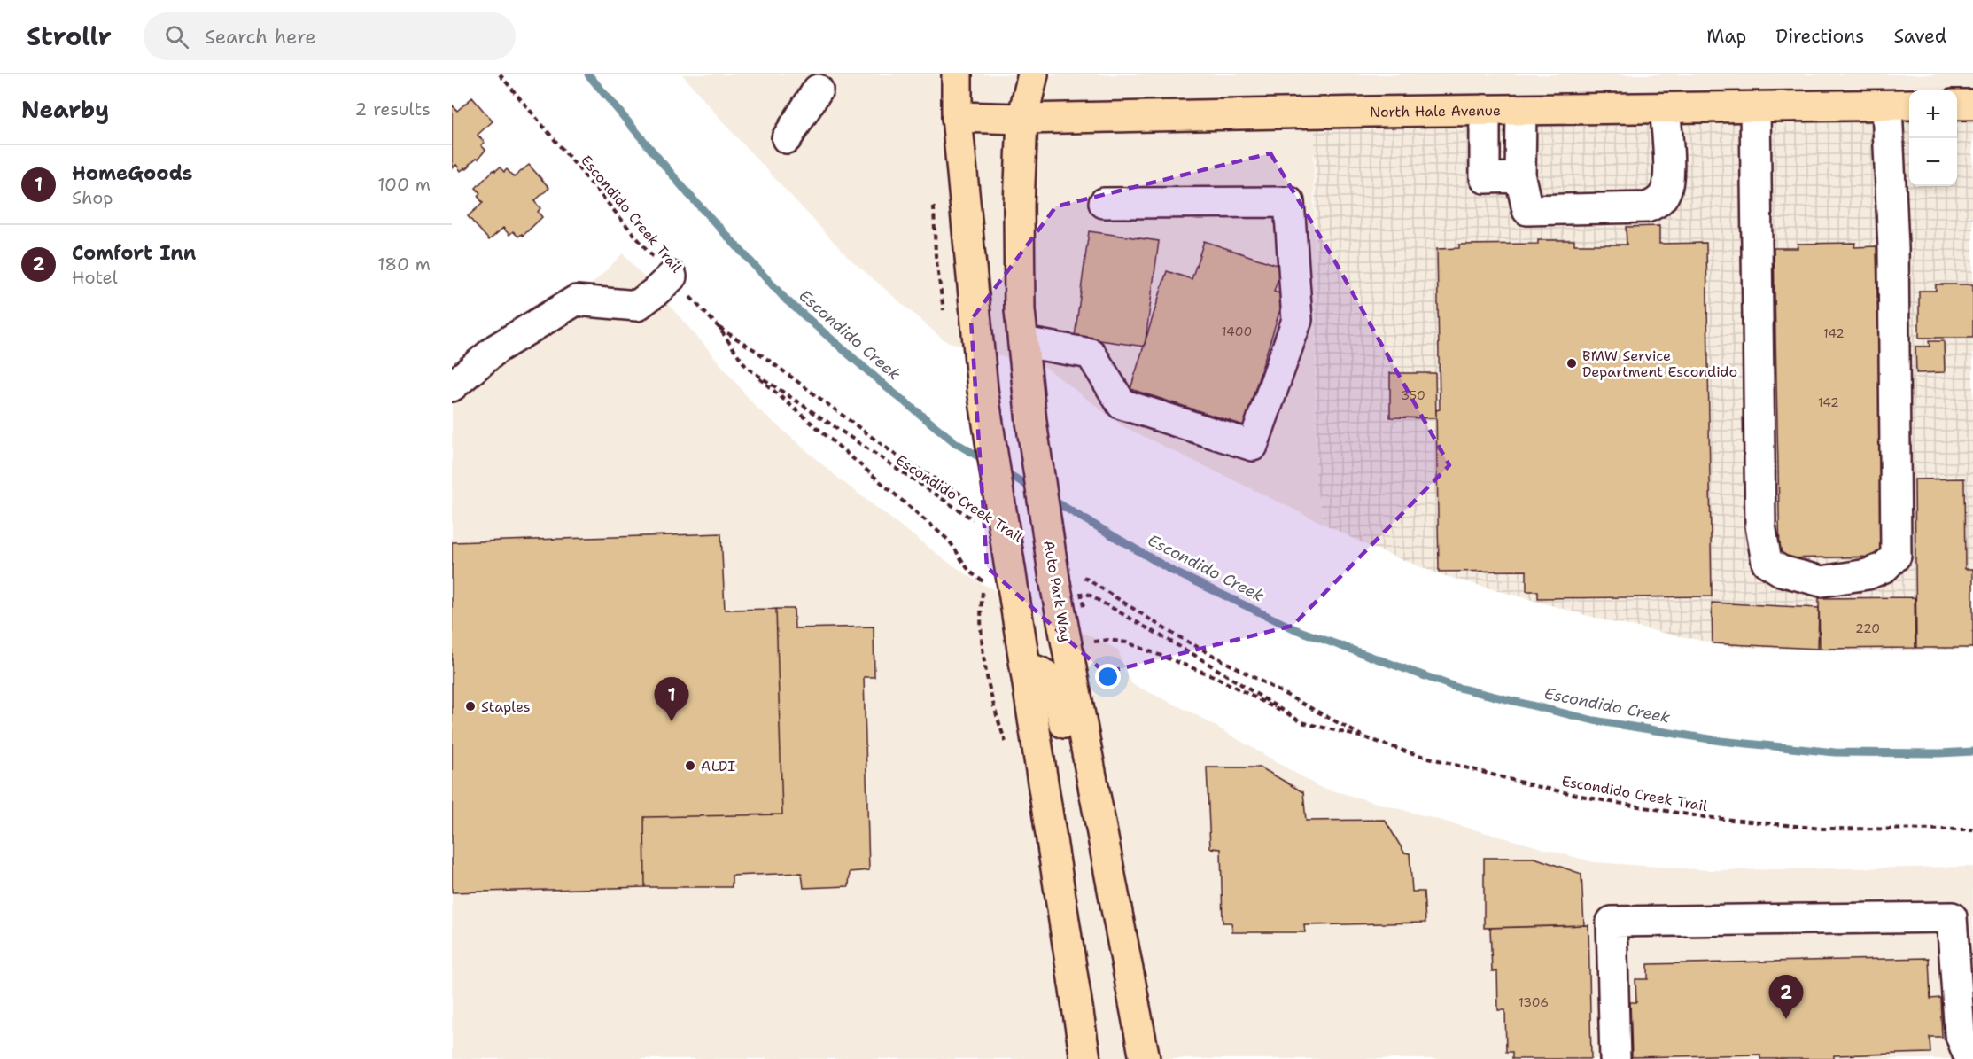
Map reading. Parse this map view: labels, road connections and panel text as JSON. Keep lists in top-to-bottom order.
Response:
{
  "streets": {
    "main road": ["North Hale Avenue", "Auto Park Way"],
    "path": ["Escondido Creek Trail"]
  },
  "crossings": [
    ["North Hale Avenue", "Auto Park Way"],
    ["Escondido Creek Trail", "Auto Park Way"]
  ],
  "water": ["Escondido Creek"],
  "places": ["BMW Service Department Escondido", "Staples", "ALDI"],
  "house_numbers": [
    "1400",
    "142",
    "350",
    "142",
    "220",
    "1306"
  ],
  "page": {
    "header": "Strollr",
    "search": "Search here",
    "nav": ["Map", "Directions", "Saved"],
    "heading": ["Nearby", "2 results"],
    "map_buttons": ["+", "−"],
    "list": [
      {
        "mark": "1",
        "name": "HomeGoods",
        "note": "Shop",
        "value": "100 m"
      },
      {
        "mark": "2",
        "name": "Comfort Inn",
        "note": "Hotel",
        "value": "180 m"
      }
    ],
    "pins": ["1", "2"]
  }
}
